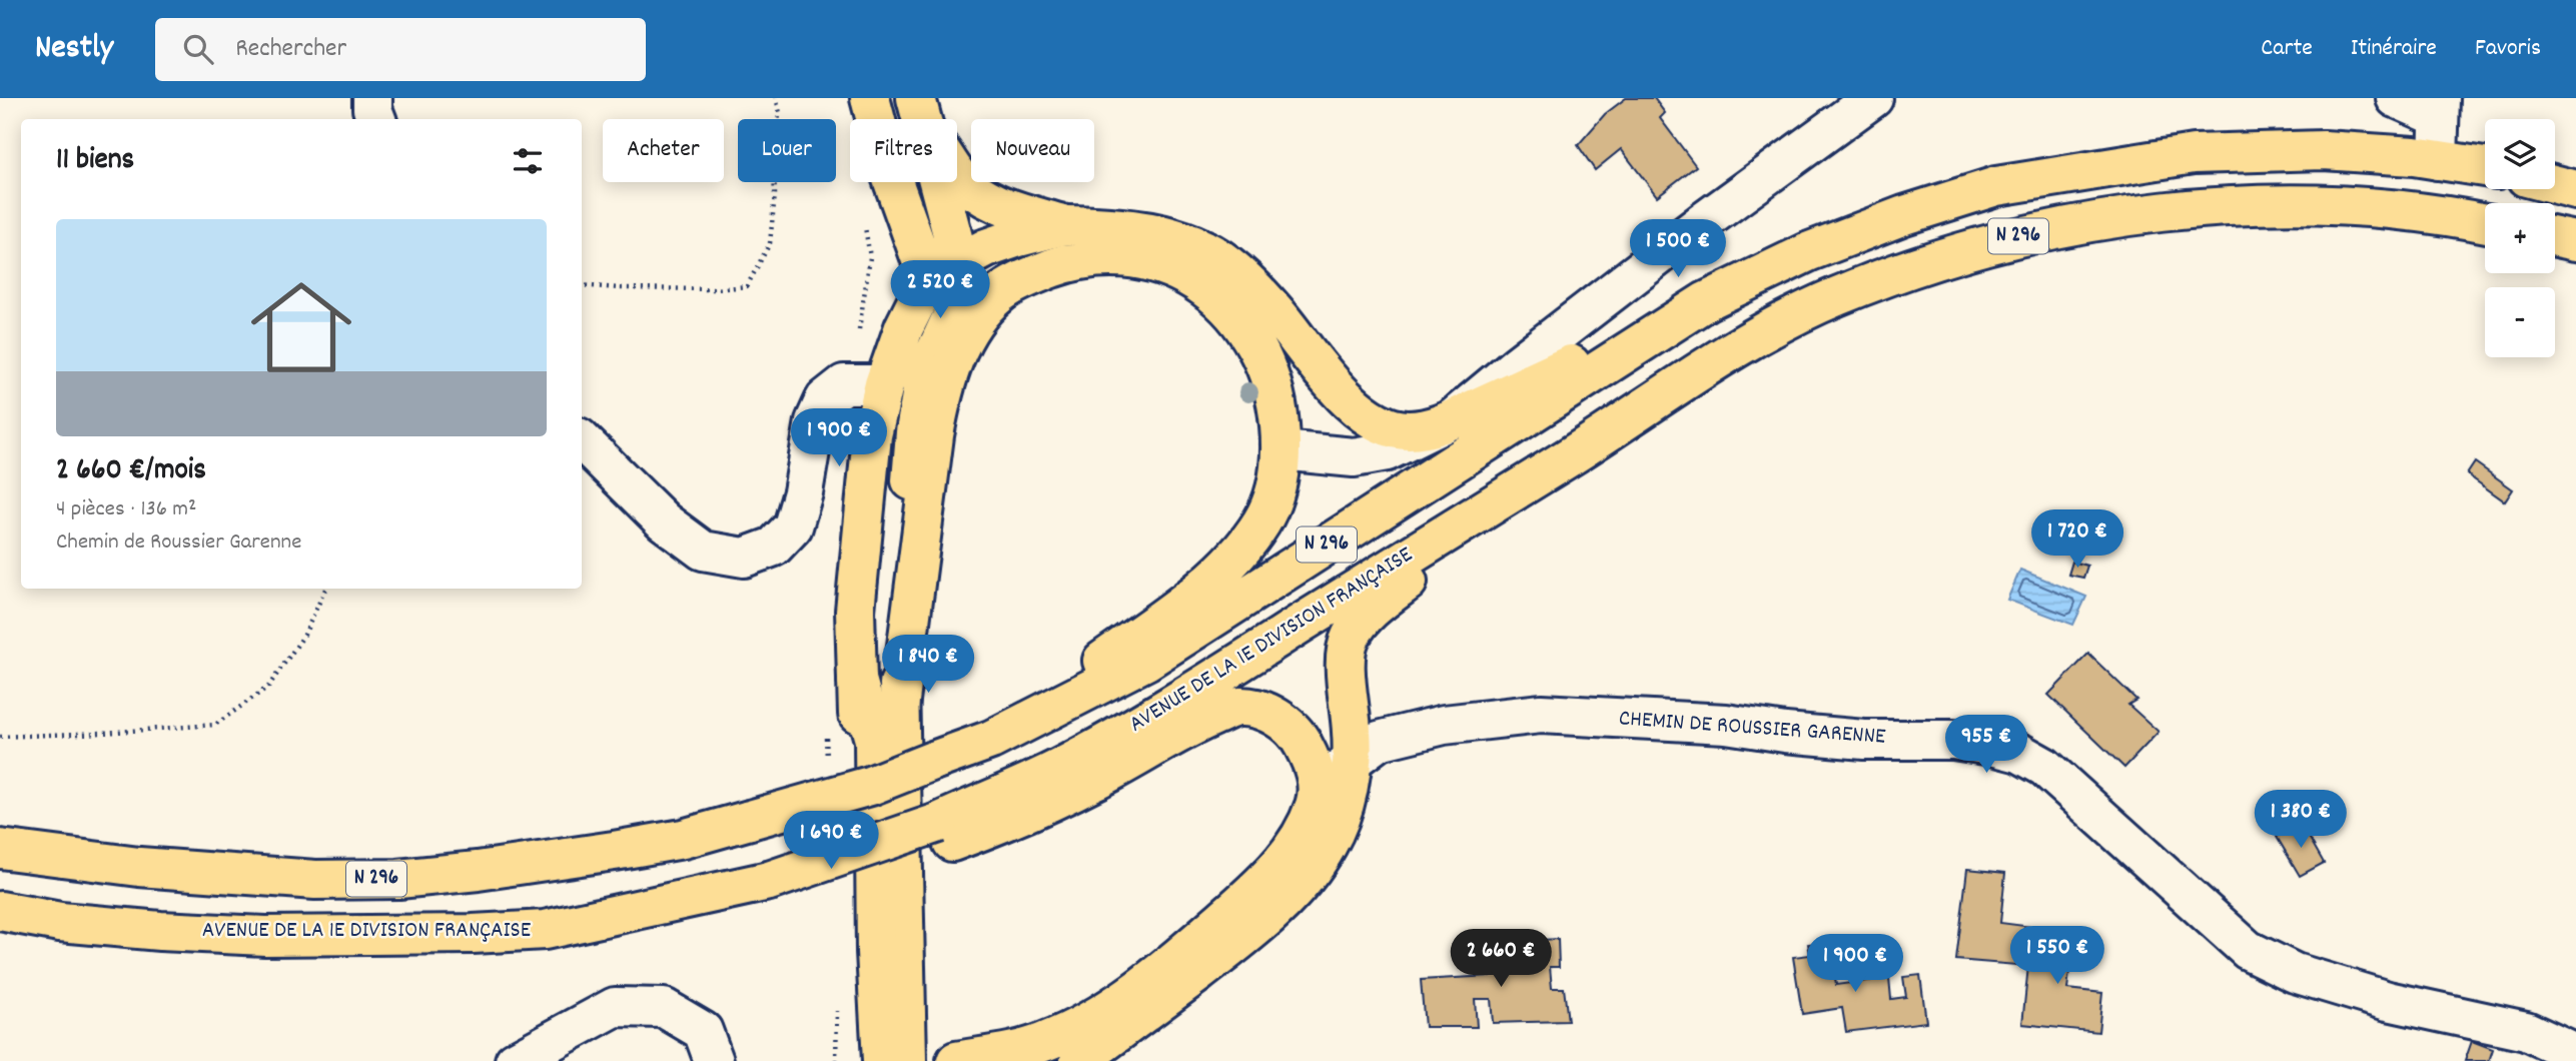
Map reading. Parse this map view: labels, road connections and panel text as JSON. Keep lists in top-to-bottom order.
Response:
{
  "streets": {
    "main road": ["N 296", "AVENUE DE LA 1E DIVISION FRANÇAISE"],
    "street": ["CHEMIN DE ROUSSIER GARENNE"]
  },
  "crossings": [
    ["N 296", "AVENUE DE LA 1E DIVISION FRANÇAISE"],
    ["N 296", "CHEMIN DE ROUSSIER GARENNE"]
  ],
  "page": {
    "header": "Nestly",
    "search": "Rechercher",
    "nav": ["Carte", "Itinéraire", "Favoris"],
    "map_buttons": ["+", "−"],
    "chip": [
      "Acheter",
      "Louer",
      "Filtres",
      "Nouveau"
    ],
    "heading": "11 biens",
    "list": [
      {
        "name": "2 660 €/mois",
        "note": "4 pièces · 136 m² · Chemin de Roussier Garenne"
      }
    ],
    "price": [
      "1 500 €",
      "2 520 €",
      "1 900 €",
      "1 720 €",
      "1 840 €",
      "955 €",
      "1 380 €",
      "1 690 €",
      "1 550 €",
      "2 660 €",
      "1 900 €"
    ]
  }
}
